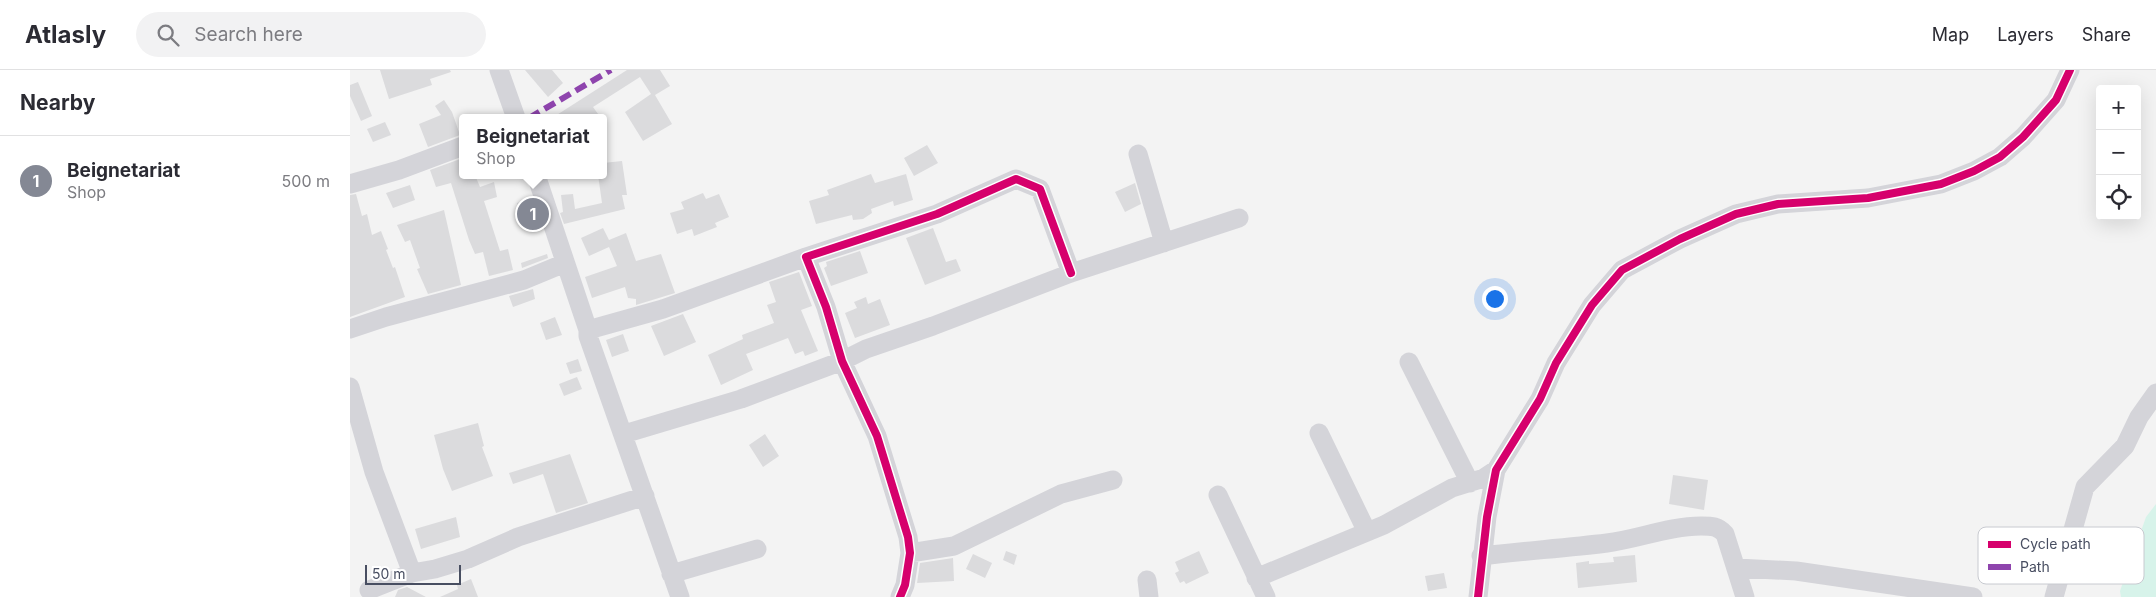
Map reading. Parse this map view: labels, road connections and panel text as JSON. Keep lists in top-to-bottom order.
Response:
{
  "legend": ["Cycle path", "Path"],
  "scale_bar": "50 m",
  "page": {
    "header": "Atlasly",
    "search": "Search here",
    "nav": ["Map", "Layers", "Share"],
    "heading": "Nearby",
    "map_buttons": ["+", "−"],
    "popup": ["Beignetariat", "Shop"],
    "list": [
      {
        "mark": "1",
        "name": "Beignetariat",
        "note": "Shop",
        "value": "500 m"
      }
    ],
    "pins": "1",
    "scale": "50 m"
  }
}
